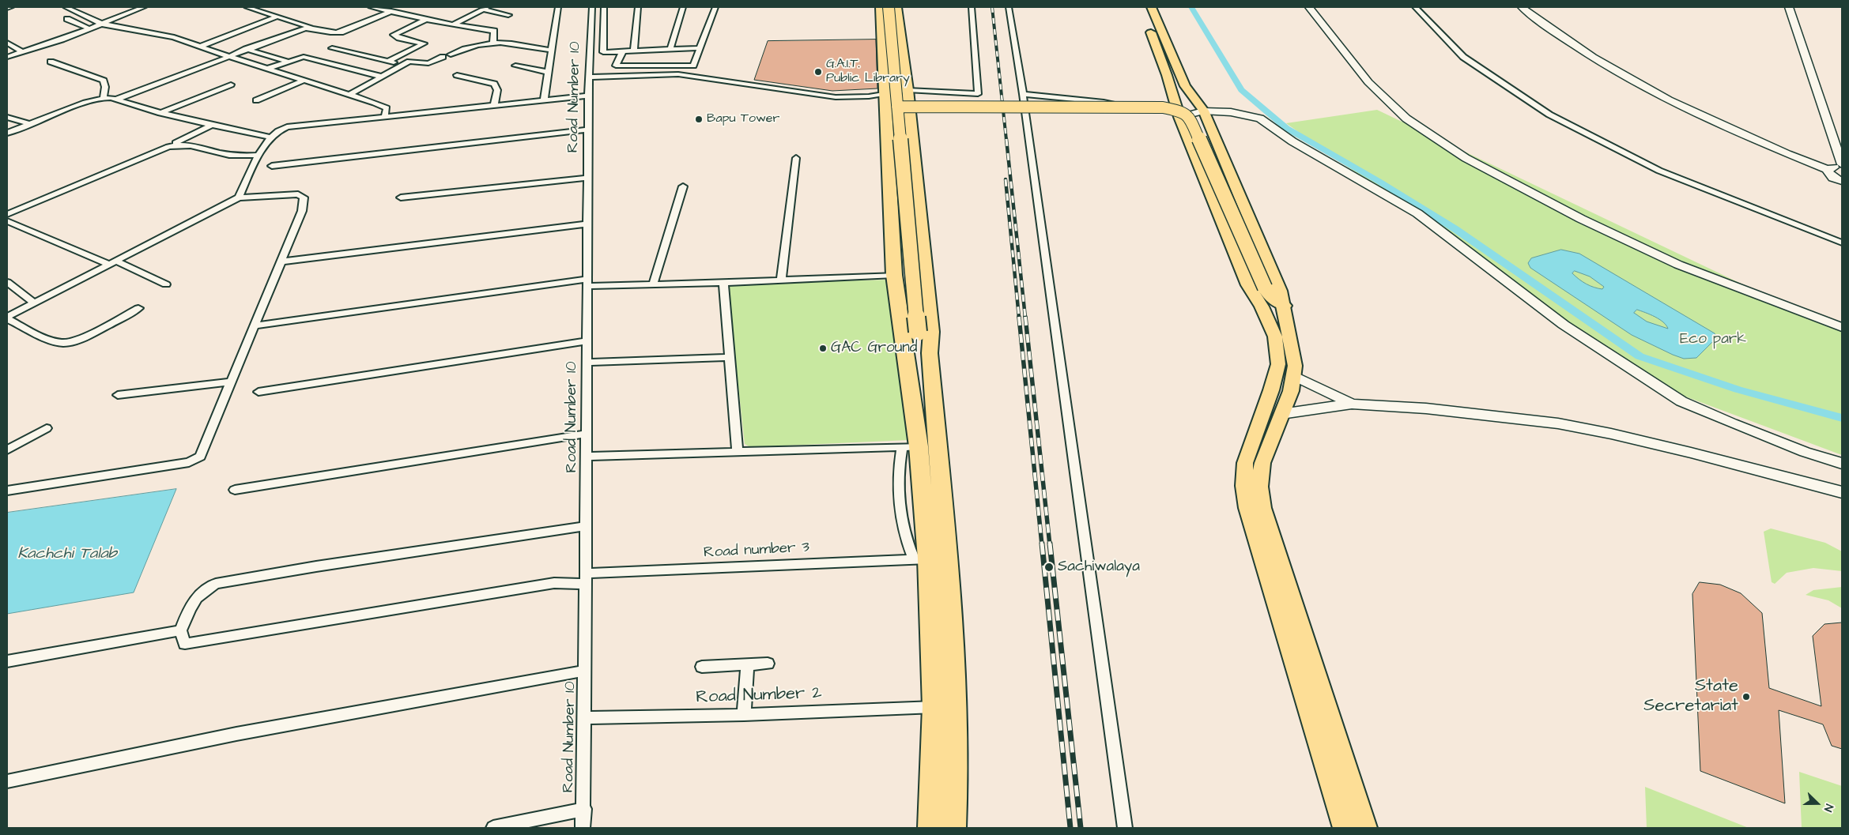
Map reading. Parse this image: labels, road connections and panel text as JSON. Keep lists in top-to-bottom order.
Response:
{
  "streets": {
    "street": ["Road Number 10", "Road number 3", "Road Number 2"]
  },
  "crossings": [
    ["Road Number 10", "Road number 3"],
    ["Road Number 10", "Road Number 2"]
  ],
  "water": ["Kachchi Talab"],
  "parks": ["Eco park"],
  "places": [
    "G.A.I.T. Public Library",
    "Bapu Tower",
    "GAC Ground",
    "Sachiwalaya",
    "State Secretariat"
  ],
  "north": "right"
}
